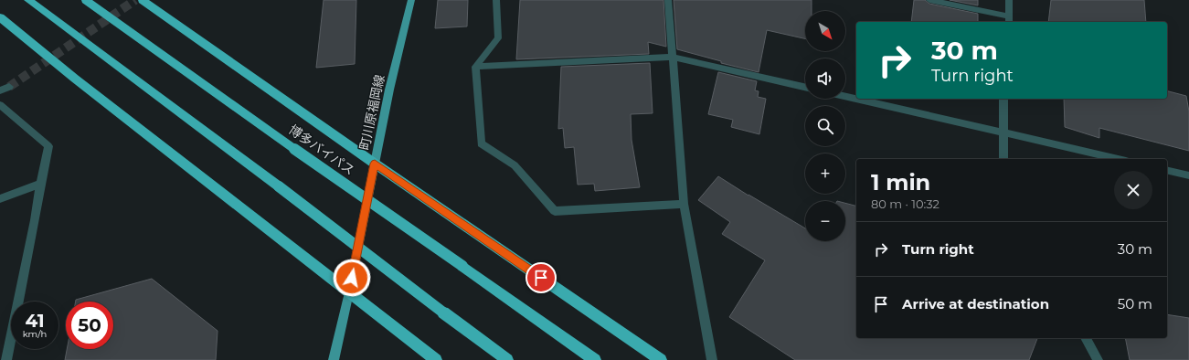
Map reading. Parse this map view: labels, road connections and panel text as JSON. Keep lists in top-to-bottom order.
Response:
{
  "streets": {
    "highway": ["博多バイパス"],
    "main road": ["町川原福岡線"]
  },
  "north": "bottom right",
  "page": {
    "map_buttons": ["+", "−"],
    "turn": ["30 m", "Turn right"],
    "heading": ["1 min", "80 m · 10:32"],
    "list": [
      {
        "name": "Turn right",
        "value": "30 m"
      },
      {
        "name": "Arrive at destination",
        "value": "50 m"
      }
    ],
    "speed": "41 km/h",
    "limit": "50"
  }
}
